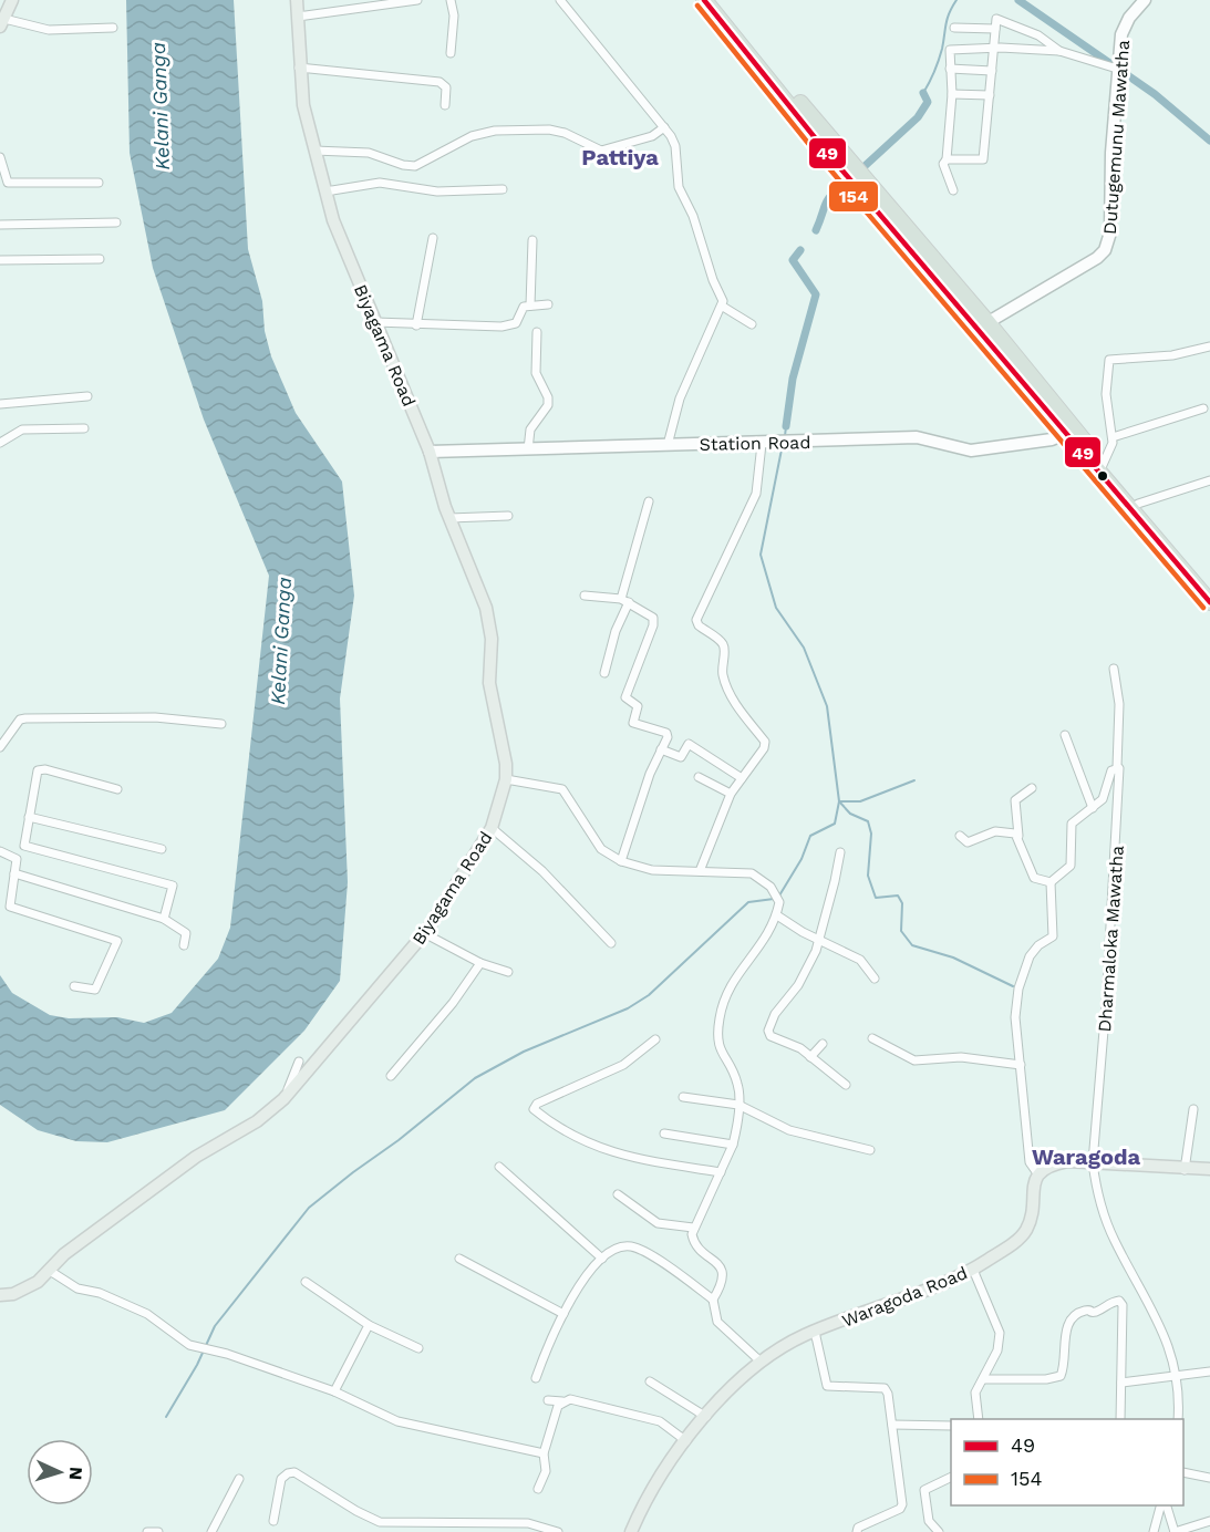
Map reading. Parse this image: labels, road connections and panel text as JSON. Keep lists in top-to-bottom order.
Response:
{
  "streets": {
    "main road": ["Biyagama Road", "Waragoda Road"],
    "street": ["Dutugemunu Mawatha", "Station Road", "Dharmaloka Mawatha"]
  },
  "crossings": [
    ["Biyagama Road", "Station Road"]
  ],
  "districts": ["Pattiya", "Waragoda"],
  "water": ["Kelani Ganga"],
  "lines": ["transit line 49", "transit line 154"],
  "legend": ["49", "154"],
  "north": "right"
}
